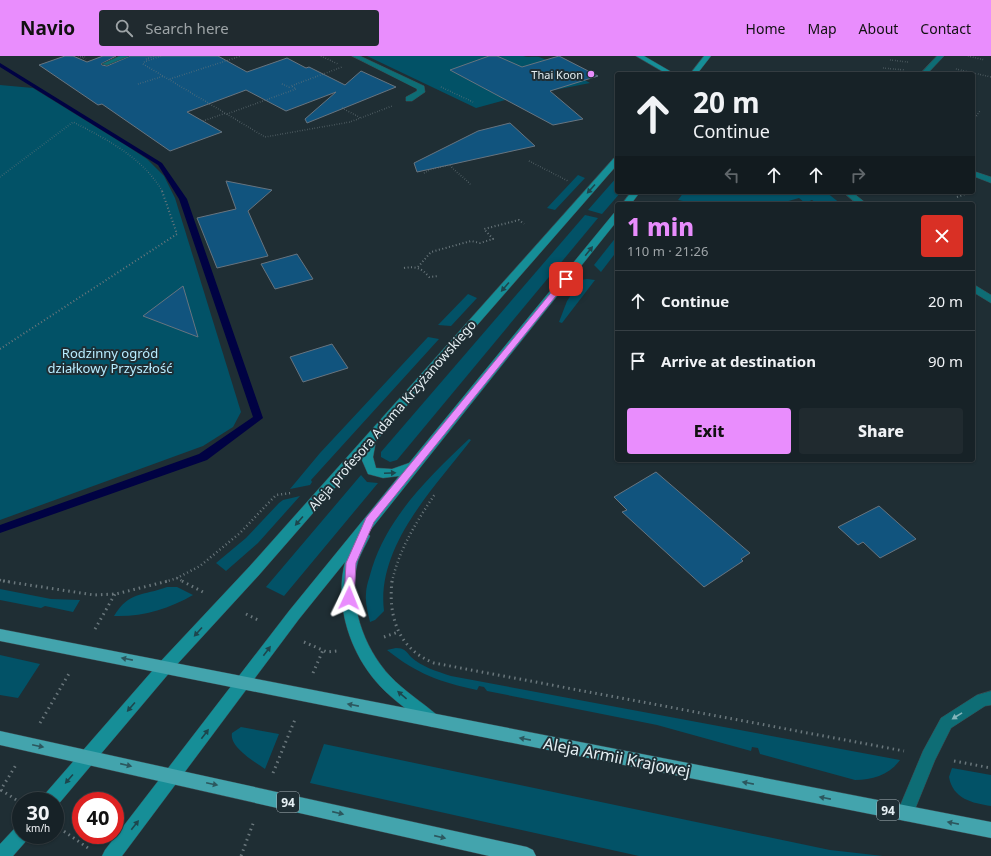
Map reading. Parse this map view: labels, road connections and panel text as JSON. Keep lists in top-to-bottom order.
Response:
{
  "streets": {
    "main road": ["Aleja Armii Krajowej", "94"],
    "street": ["Aleja profesora Adama Krzyżanowskiego"]
  },
  "crossings": [
    ["Aleja profesora Adama Krzyżanowskiego", "Aleja Armii Krajowej"]
  ],
  "one_way": ["Aleja Armii Krajowej"],
  "parks": ["Rodzinny ogród działkowy Przyszłość"],
  "places": ["Thai Koon"],
  "page": {
    "header": "Navio",
    "search": "Search here",
    "nav": [
      "Home",
      "Map",
      "About",
      "Contact"
    ],
    "turn": ["20 m", "Continue"],
    "heading": ["1 min", "110 m · 21:26"],
    "list": [
      {
        "name": "Continue",
        "value": "20 m"
      },
      {
        "name": "Arrive at destination",
        "value": "90 m"
      }
    ],
    "buttons": ["Exit", "Share"],
    "speed": "30 km/h",
    "limit": "40"
  }
}
